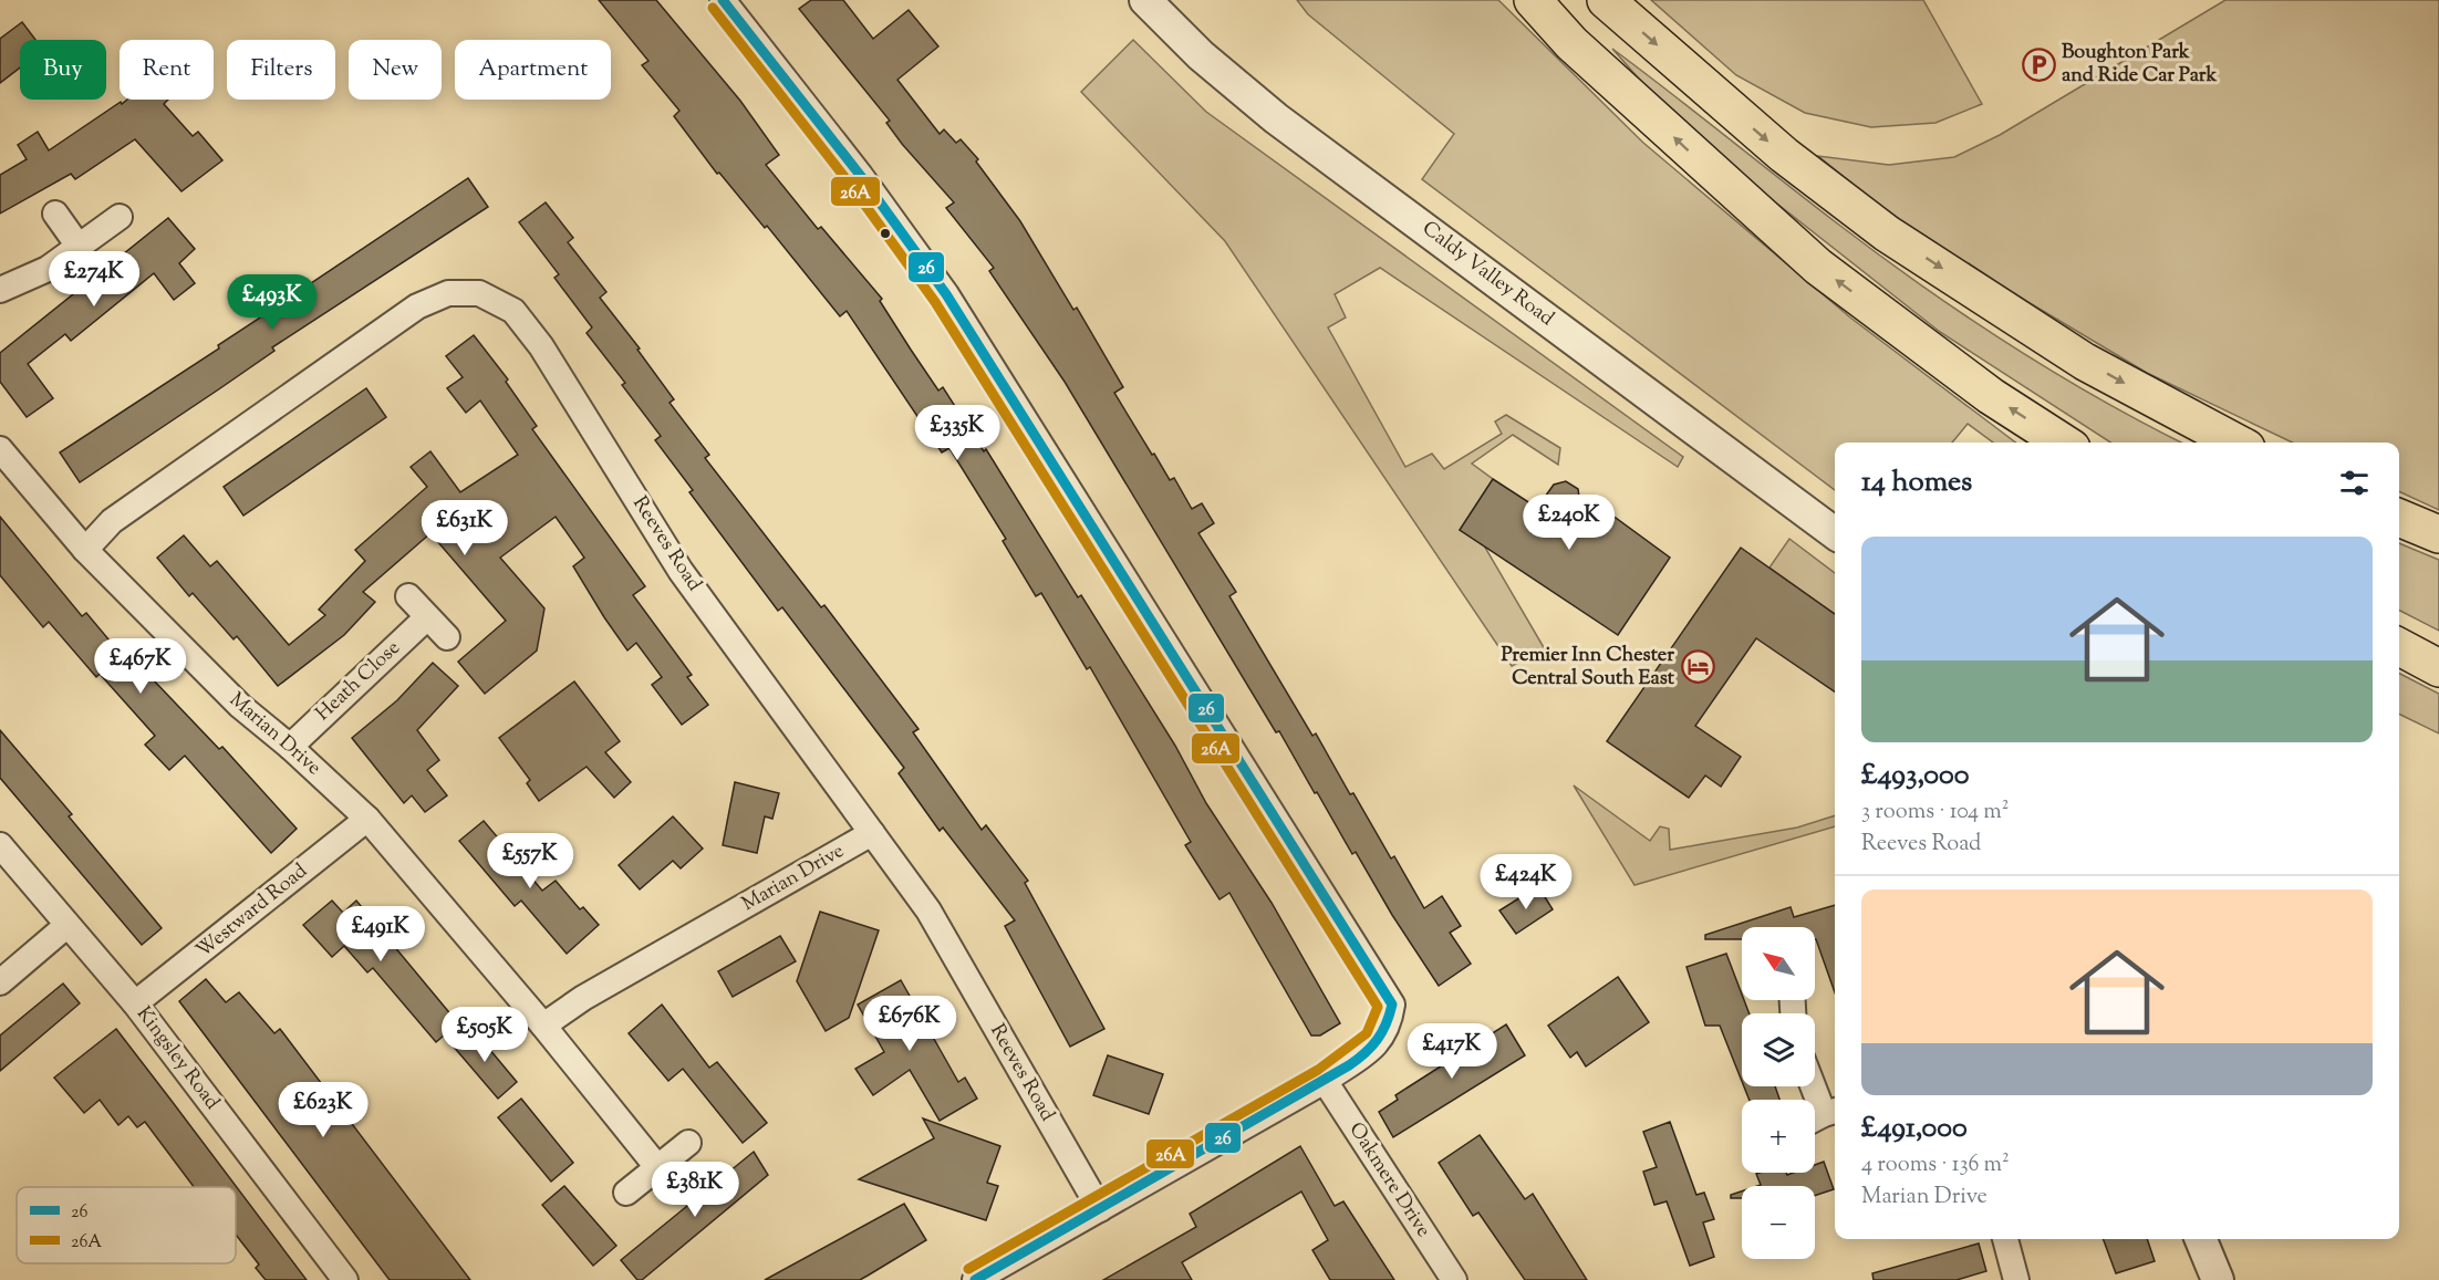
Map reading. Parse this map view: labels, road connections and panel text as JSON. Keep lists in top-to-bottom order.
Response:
{
  "streets": {
    "street": [
      "Caldy Valley Road",
      "Reeves Road",
      "Heath Close",
      "Marian Drive",
      "Westward Road",
      "Kingsley Road",
      "Oakmere Drive"
    ]
  },
  "crossings": [
    ["Reeves Road", "Marian Drive"],
    ["Heath Close", "Marian Drive"],
    ["Marian Drive", "Westward Road"],
    ["Westward Road", "Kingsley Road"]
  ],
  "places": {
    "parking": ["Boughton Park and Ride Car Park"],
    "hotel": ["Premier Inn Chester Central South East"]
  },
  "lines": ["transit line 26", "transit line 26A"],
  "legend": ["26", "26A"],
  "north": "top left",
  "page": {
    "chip": [
      "Buy",
      "Rent",
      "Filters",
      "New",
      "Apartment"
    ],
    "price": [
      "£274K",
      "£493K",
      "£335K",
      "£240K",
      "£631K",
      "£467K",
      "£557K",
      "£424K",
      "£491K",
      "£676K",
      "£505K",
      "£417K",
      "£623K",
      "£381K"
    ],
    "heading": "14 homes",
    "list": [
      {
        "name": "£493,000",
        "note": "3 rooms · 104 m² · Reeves Road"
      },
      {
        "name": "£491,000",
        "note": "4 rooms · 136 m² · Marian Drive"
      }
    ],
    "map_buttons": ["+", "−"]
  }
}
